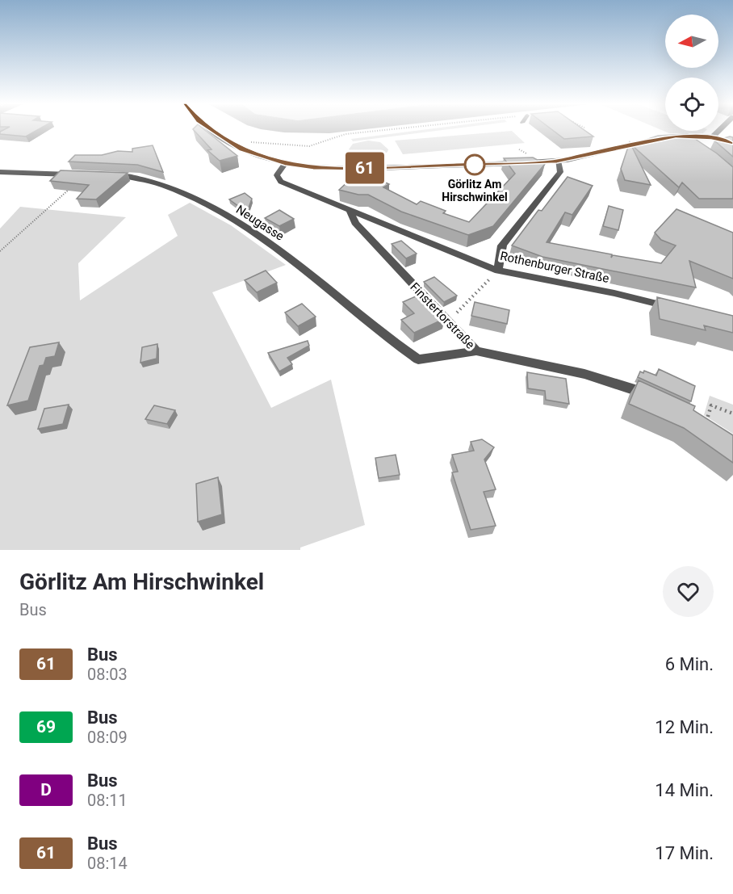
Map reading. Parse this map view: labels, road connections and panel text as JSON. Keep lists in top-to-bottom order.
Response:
{
  "streets": {
    "street": ["Neugasse", "Rothenburger Straße", "Finstertorstraße"]
  },
  "crossings": [
    ["Neugasse", "Finstertorstraße"],
    ["Rothenburger Straße", "Finstertorstraße"]
  ],
  "places": ["Görlitz Am Hirschwinkel"],
  "lines": ["bus line 61"],
  "north": "left",
  "page": {
    "on_map": "61",
    "heading": ["Görlitz Am Hirschwinkel", "Bus"],
    "list": [
      {
        "mark": "61",
        "name": "Bus",
        "note": "08:03",
        "value": "6 Min."
      },
      {
        "mark": "69",
        "name": "Bus",
        "note": "08:09",
        "value": "12 Min."
      },
      {
        "mark": "D",
        "name": "Bus",
        "note": "08:11",
        "value": "14 Min."
      },
      {
        "mark": "61",
        "name": "Bus",
        "note": "08:14",
        "value": "17 Min."
      }
    ]
  }
}
